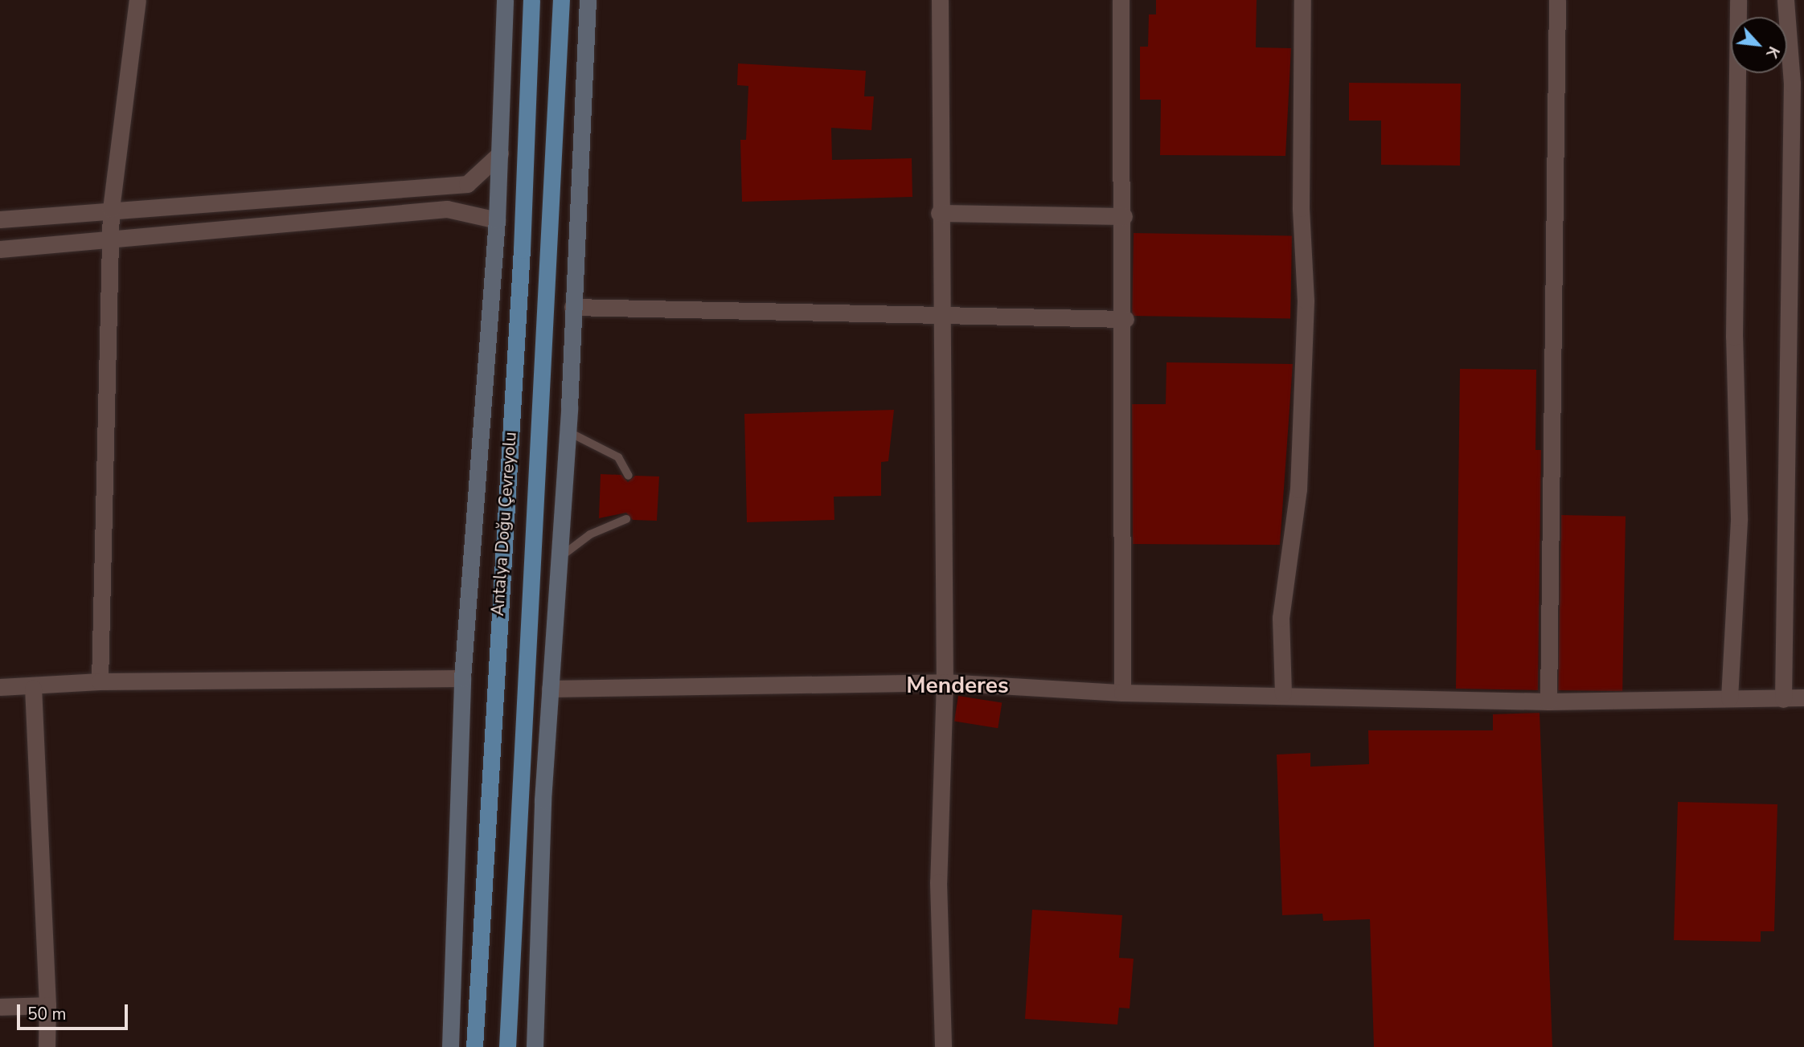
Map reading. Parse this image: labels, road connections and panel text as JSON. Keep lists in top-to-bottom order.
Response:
{
  "streets": {
    "main road": ["Antalya Doğu Çevreyolu"]
  },
  "districts": ["Menderes"],
  "scale_bar": "50 m",
  "north": "bottom right"
}
